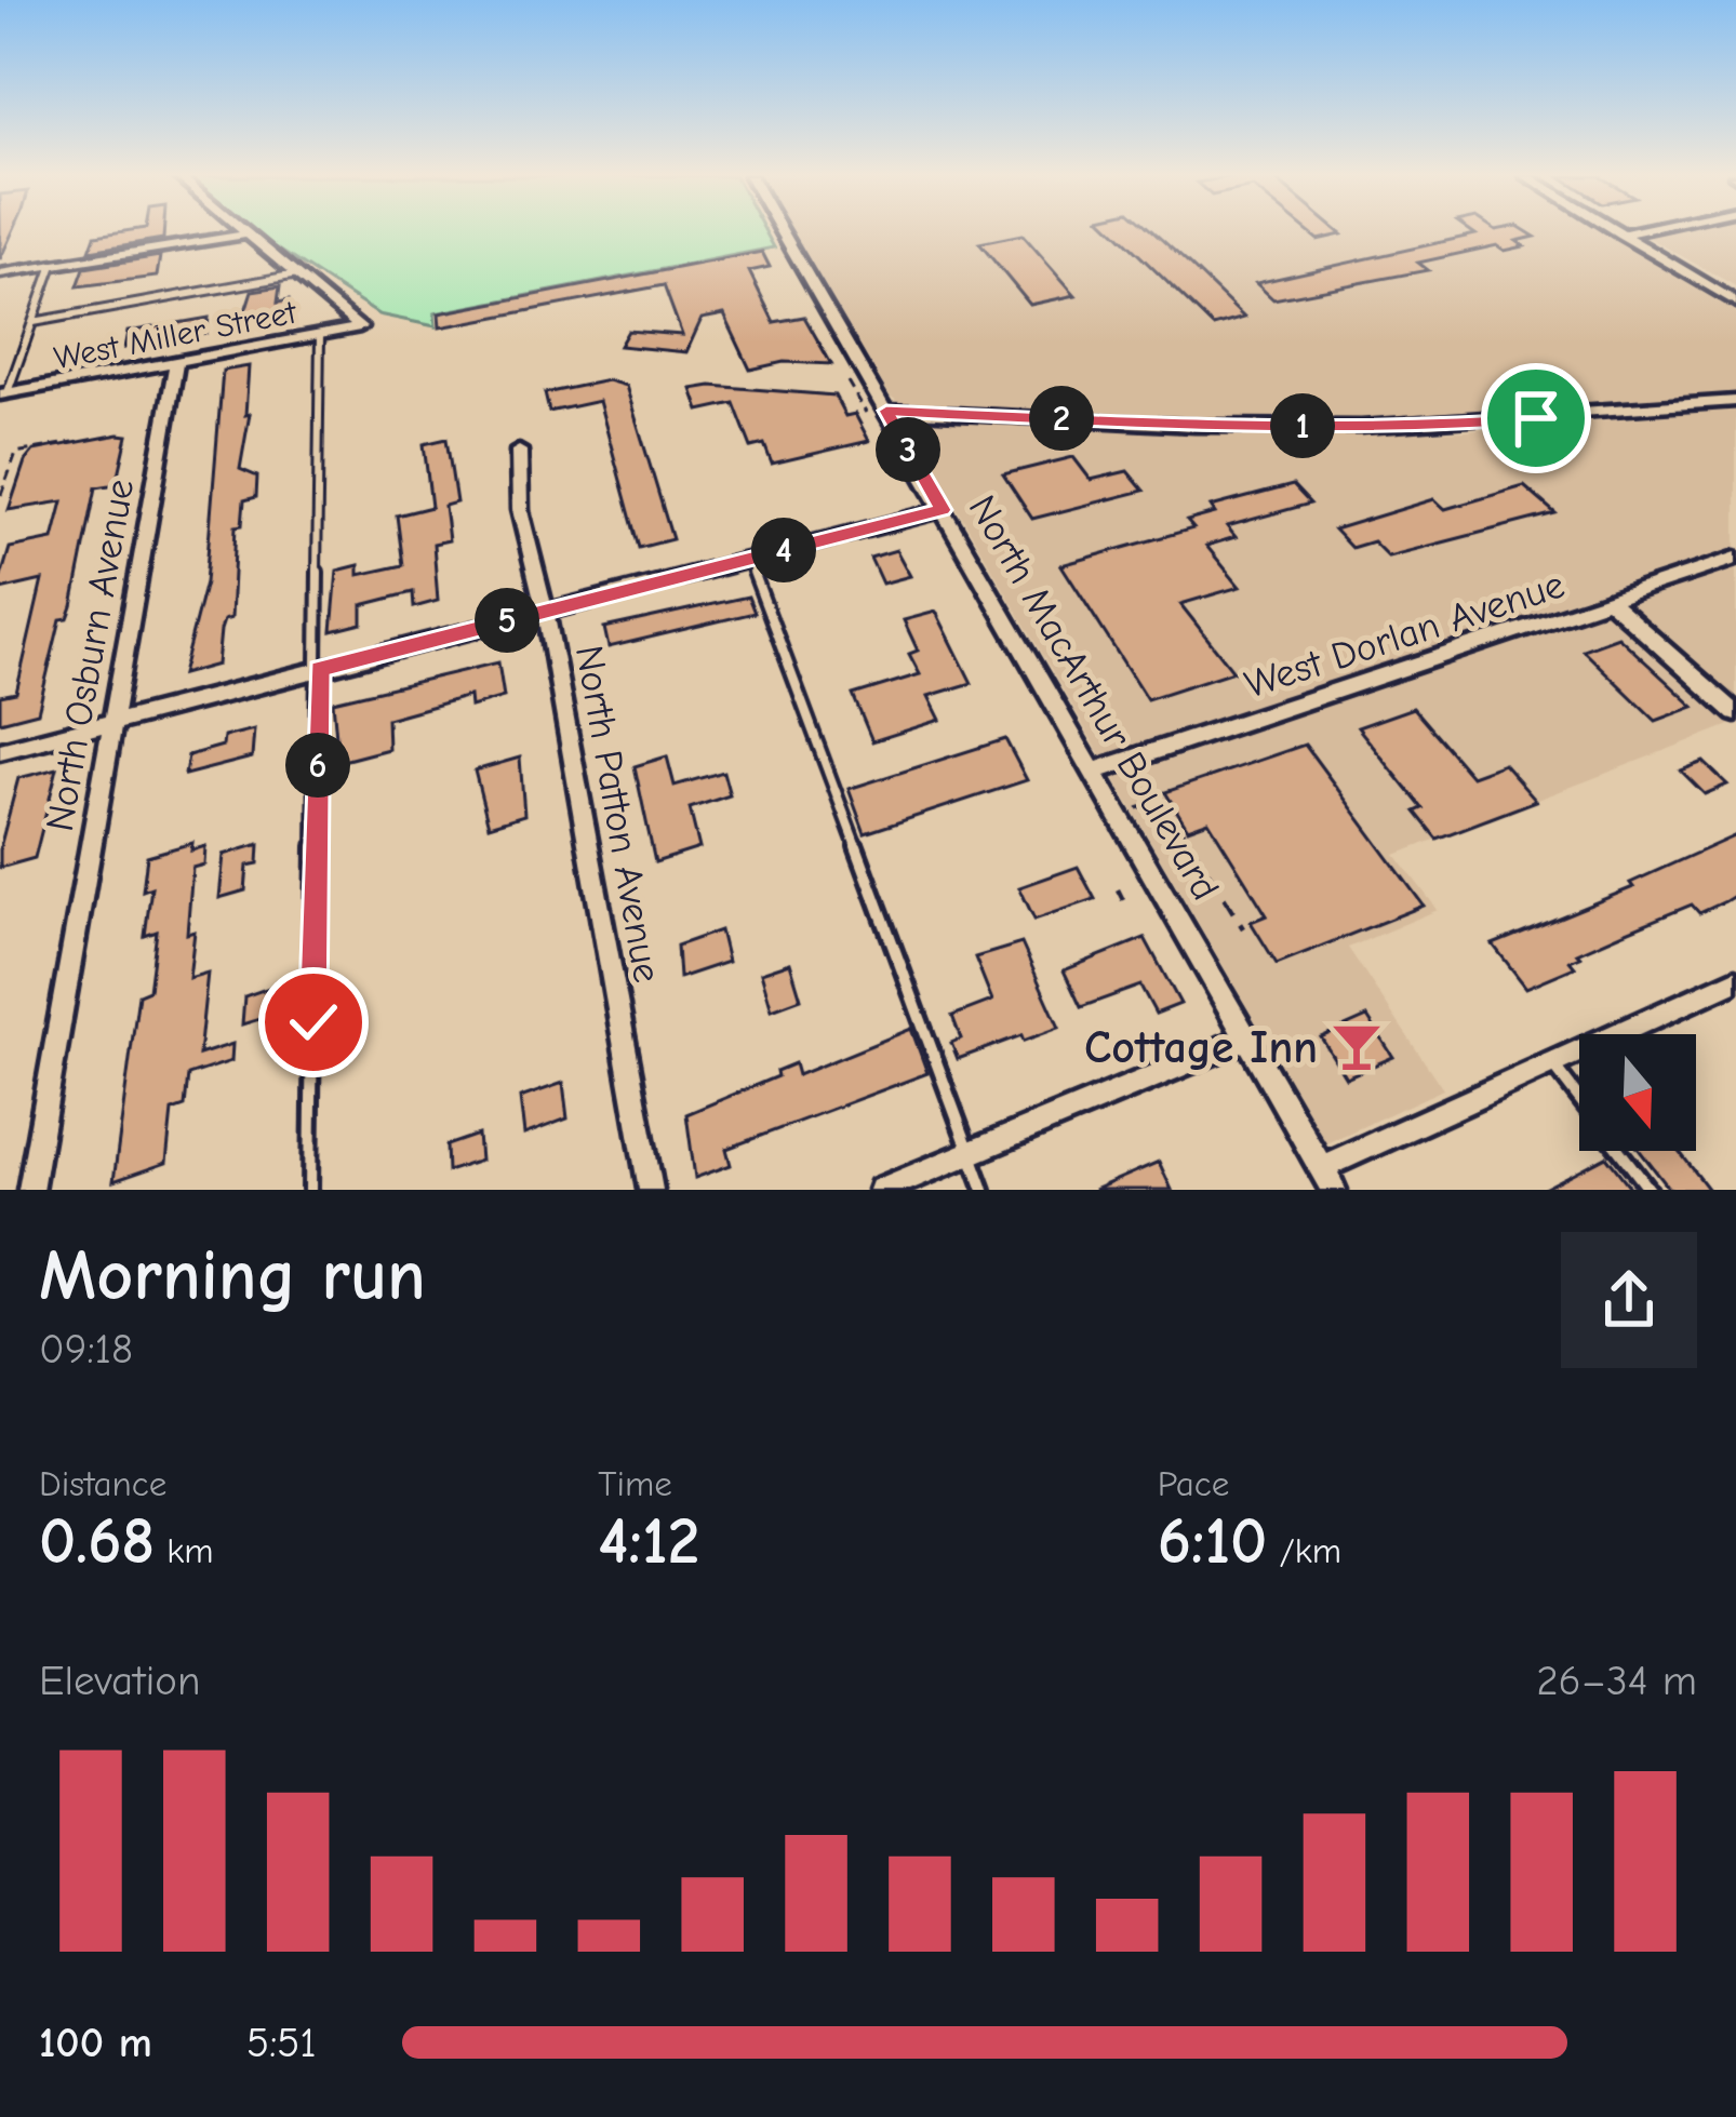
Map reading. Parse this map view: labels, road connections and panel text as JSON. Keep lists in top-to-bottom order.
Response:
{
  "streets": {
    "street": [
      "West Miller Street",
      "West Dorlan Avenue",
      "North Osburn Avenue",
      "North MacArthur Boulevard",
      "North Patton Avenue"
    ]
  },
  "crossings": [
    ["West Miller Street", "North Osburn Avenue"],
    ["West Dorlan Avenue", "North MacArthur Boulevard"]
  ],
  "places": {
    "bar": ["Cottage Inn"]
  },
  "north": "bottom",
  "page": {
    "pins": [
      "2",
      "1",
      "3",
      "4",
      "5",
      "6"
    ],
    "heading": ["Morning run", "09:18"],
    "stats": [
      ["Distance", "0.68 km"],
      ["Time", "4:12"],
      ["Pace", "6:10 /km"]
    ],
    "chart": ["Elevation", "26–34 m"],
    "list": [
      {
        "name": "100 m",
        "note": "5:51"
      }
    ]
  }
}
